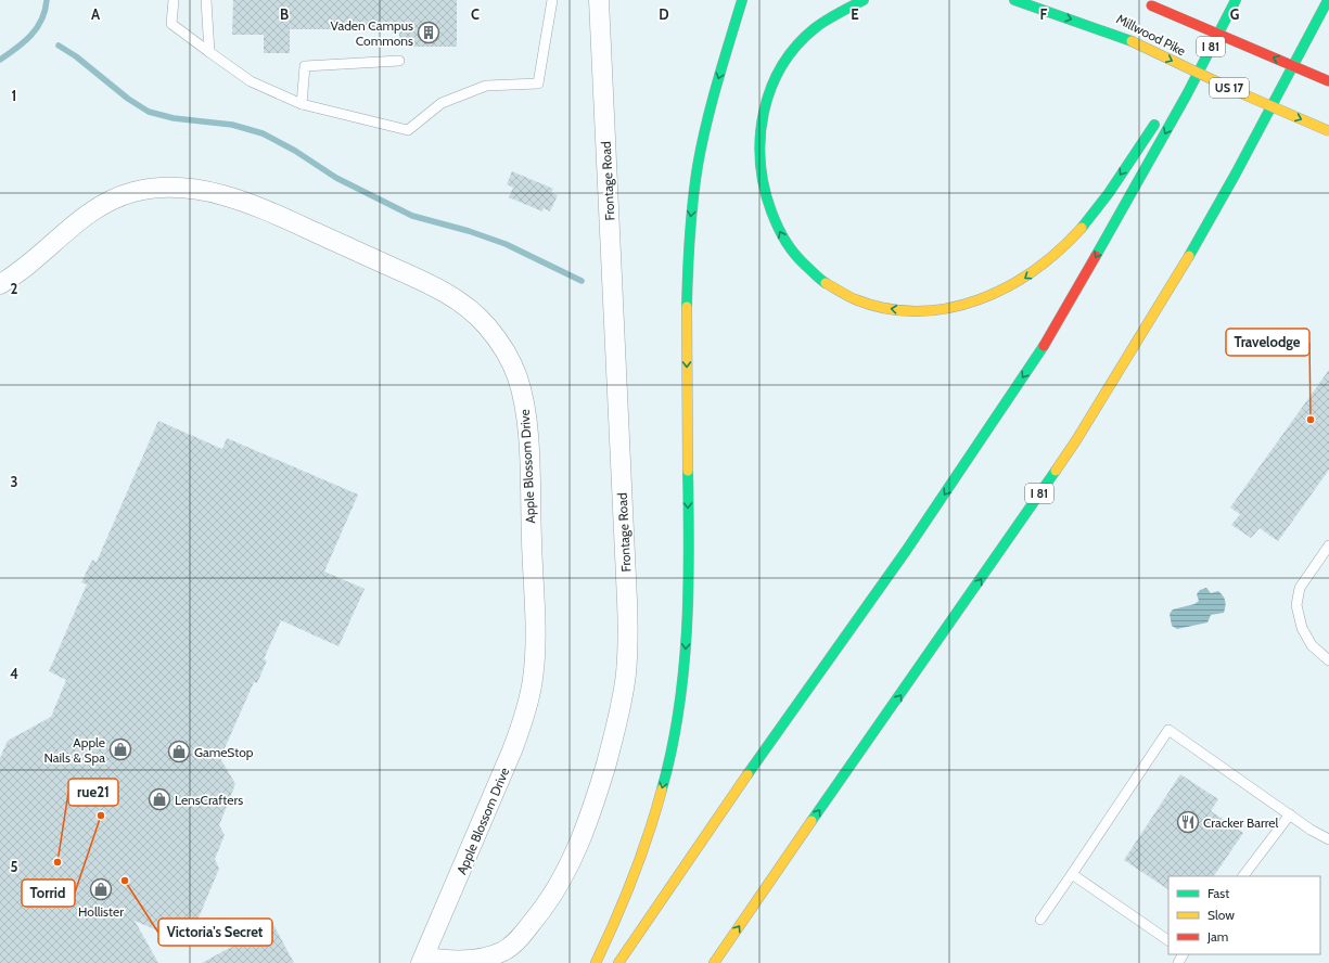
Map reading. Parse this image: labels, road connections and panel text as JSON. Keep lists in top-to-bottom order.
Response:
{
  "streets": {
    "highway": ["Millwood Pike", "I 81", "US 17"],
    "street": ["Frontage Road", "Apple Blossom Drive"]
  },
  "crossings": [
    ["Frontage Road", "Apple Blossom Drive"]
  ],
  "places": {
    "building": ["Vaden Campus Commons"],
    "other": [
      "Travelodge",
      "Torrid",
      "rue21",
      "Victoria's Secret"
    ],
    "shop": [
      "Apple Nails & Spa",
      "GameStop",
      "LensCrafters",
      "Hollister"
    ],
    "restaurant": ["Cracker Barrel"]
  },
  "legend": ["Fast", "Slow", "Jam"],
  "grid": {
    "columns": [
      "A",
      "B",
      "C",
      "D",
      "E",
      "F",
      "G"
    ],
    "rows": [
      "1",
      "2",
      "3",
      "4",
      "5"
    ]
  }
}
